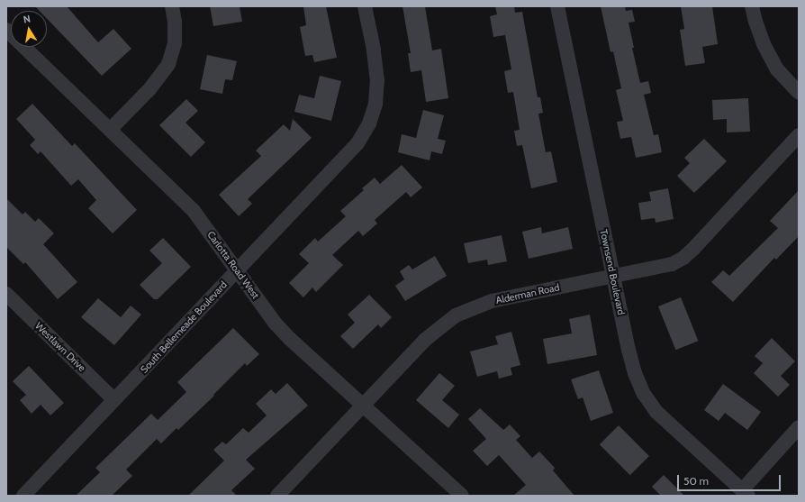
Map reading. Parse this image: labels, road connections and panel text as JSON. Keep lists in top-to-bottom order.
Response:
{
  "streets": {
    "street": [
      "Carlotta Road West",
      "Townsend Boulevard",
      "Alderman Road",
      "South Bellemeade Boulevard",
      "Westlawn Drive"
    ]
  },
  "crossings": [
    ["Carlotta Road West", "Alderman Road"],
    ["Carlotta Road West", "South Bellemeade Boulevard"],
    ["Townsend Boulevard", "Alderman Road"],
    ["South Bellemeade Boulevard", "Westlawn Drive"]
  ],
  "scale_bar": "50 m",
  "north": "top"
}
